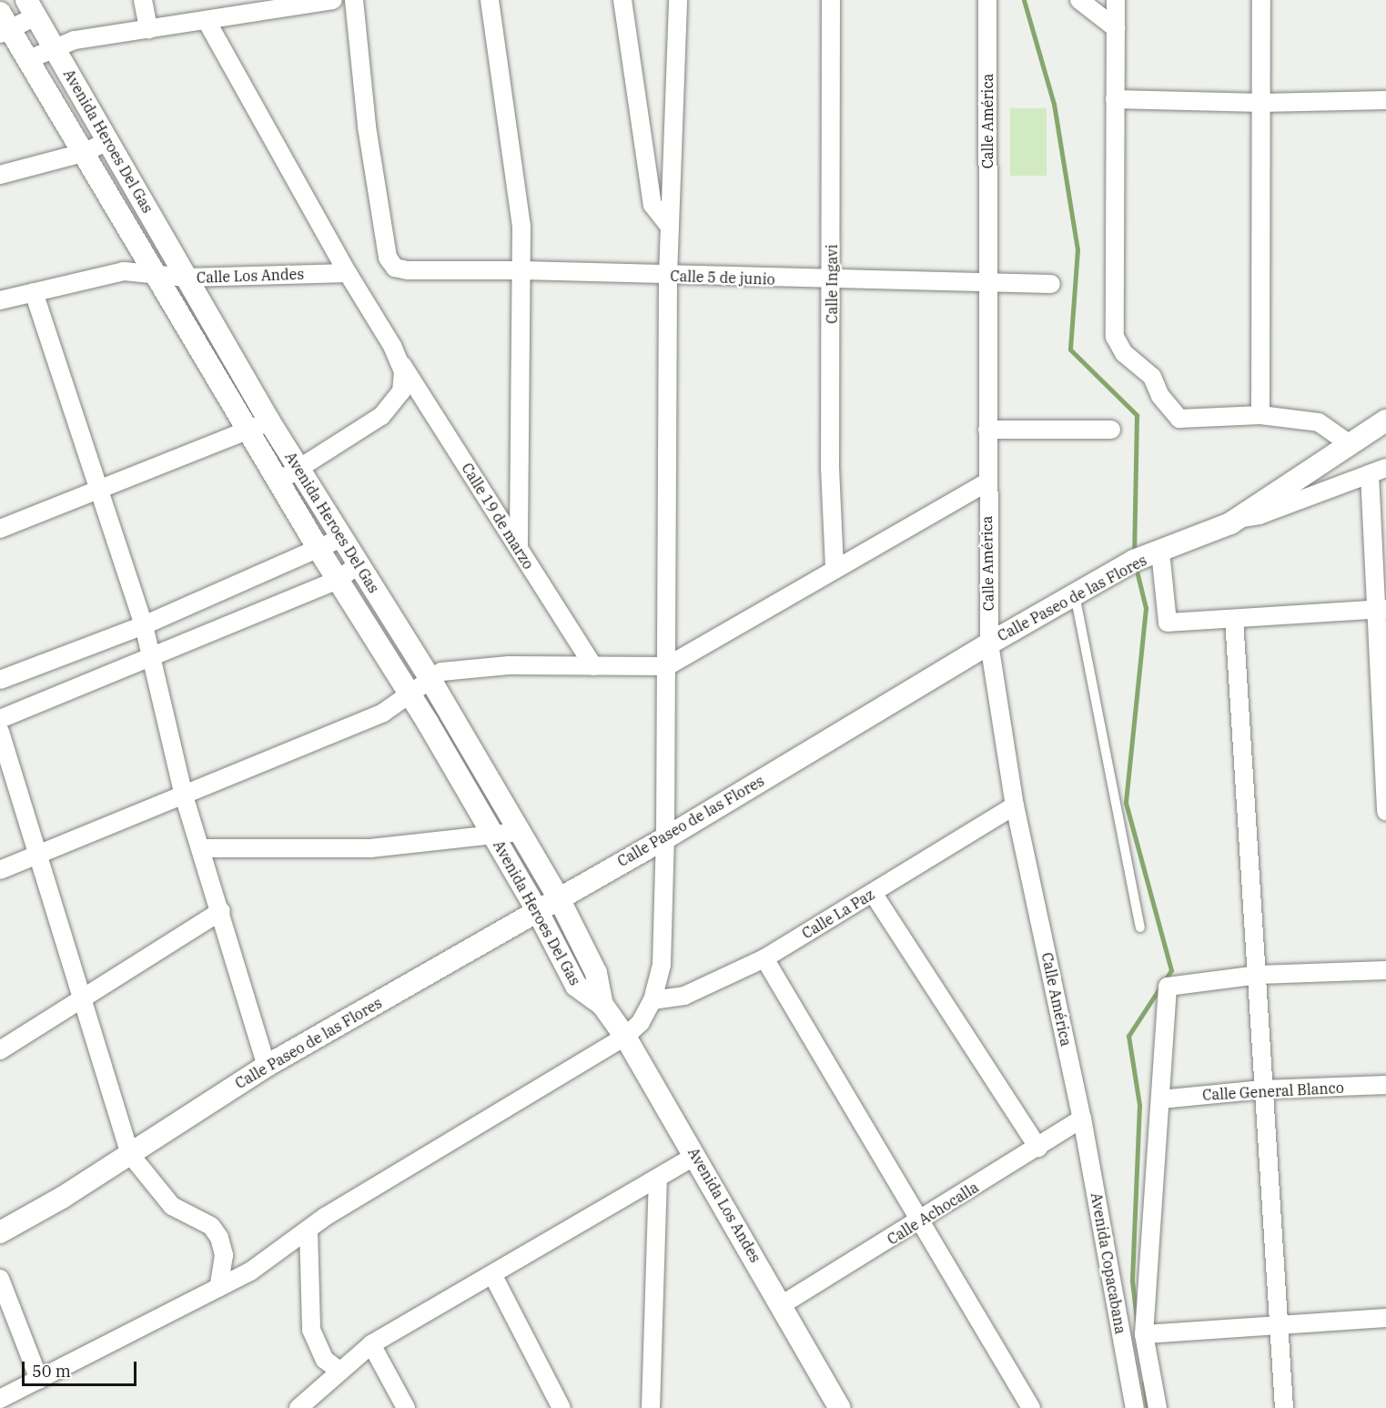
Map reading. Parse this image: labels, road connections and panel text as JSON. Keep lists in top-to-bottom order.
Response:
{
  "streets": {
    "street": [
      "Calle América",
      "Avenida Heroes Del Gas",
      "Calle Los Andes",
      "Calle 5 de junio",
      "Calle Ingavi",
      "Calle 19 de marzo",
      "Calle Paseo de las Flores",
      "Calle La Paz",
      "Calle General Blanco",
      "Avenida Los Andes",
      "Calle Achocalla",
      "Avenida Copacabana"
    ]
  },
  "crossings": [
    ["Calle América", "Calle 5 de junio"],
    ["Calle América", "Calle Paseo de las Flores"],
    ["Calle América", "Calle La Paz"],
    ["Calle América", "Calle Achocalla"],
    ["Calle América", "Avenida Copacabana"],
    ["Avenida Heroes Del Gas", "Calle Los Andes"],
    ["Avenida Heroes Del Gas", "Calle Paseo de las Flores"],
    ["Avenida Heroes Del Gas", "Avenida Los Andes"],
    ["Calle Los Andes", "Calle 19 de marzo"],
    ["Calle 5 de junio", "Calle Ingavi"],
    ["Avenida Los Andes", "Calle Achocalla"],
    ["Calle Achocalla", "Avenida Copacabana"]
  ],
  "scale_bar": "50 m"
}
